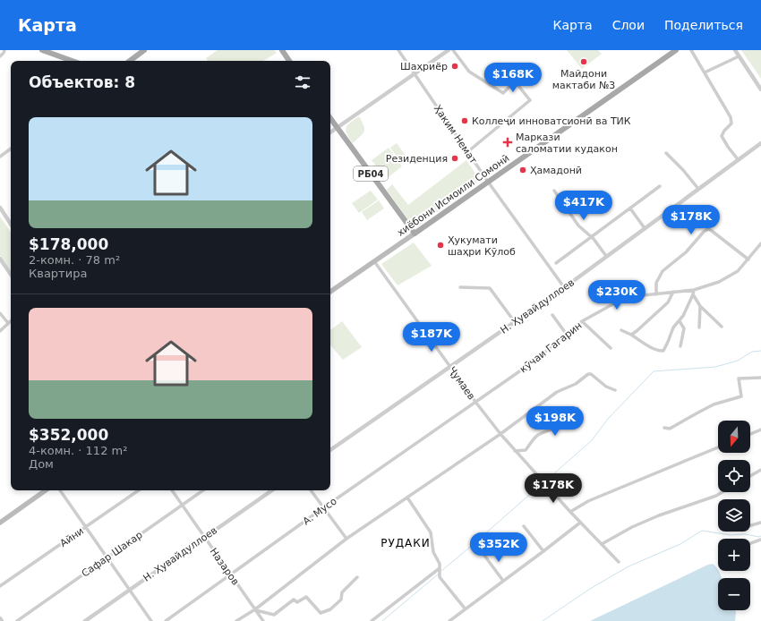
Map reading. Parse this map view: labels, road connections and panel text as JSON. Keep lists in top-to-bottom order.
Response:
{
  "streets": {
    "main road": ["РБ04", "хиёбони Исмоили Сомонӣ"],
    "street": [
      "Ҳаким Немат",
      "Н. Ҳувайдуллоев",
      "кӯчаи Гагарин",
      "Ҷумаев",
      "А. Мусо",
      "Айни",
      "Сафар Шакар",
      "Назаров"
    ]
  },
  "crossings": [
    ["Ҳаким Немат", "хиёбони Исмоили Сомонӣ"],
    ["Ҳаким Немат", "Н. Ҳувайдуллоев"],
    ["РБ04", "хиёбони Исмоили Сомонӣ"],
    ["хиёбони Исмоили Сомонӣ", "Ҷумаев"],
    ["Н. Ҳувайдуллоев", "Ҷумаев"],
    ["Н. Ҳувайдуллоев", "Назаров"],
    ["кӯчаи Гагарин", "Ҷумаев"],
    ["кӯчаи Гагарин", "А. Мусо"],
    ["Ҷумаев", "А. Мусо"],
    ["А. Мусо", "Назаров"],
    ["Сафар Шакар", "Назаров"]
  ],
  "districts": ["РУДАКИ"],
  "places": {
    "other": [
      "Майдони мактаби №3",
      "Шаҳриёр",
      "Коллеҷи инноватсионӣ ва ТИК",
      "Резиденция",
      "Ҳамадонӣ",
      "Ҳукумати шаҳри Кӯлоб"
    ],
    "health": ["Маркази саломатии кудакон"]
  },
  "north": "bottom",
  "page": {
    "header": "Карта",
    "nav": ["Карта", "Слои", "Поделиться"],
    "heading": "Объектов: 8",
    "price": [
      "$168K",
      "$417K",
      "$178K",
      "$230K",
      "$187K",
      "$198K",
      "$178K",
      "$352K"
    ],
    "list": [
      {
        "name": "$178,000",
        "note": "2-комн. · 78 m² · Квартира"
      },
      {
        "name": "$352,000",
        "note": "4-комн. · 112 m² · Дом"
      }
    ],
    "map_buttons": ["+", "−"]
  }
}
